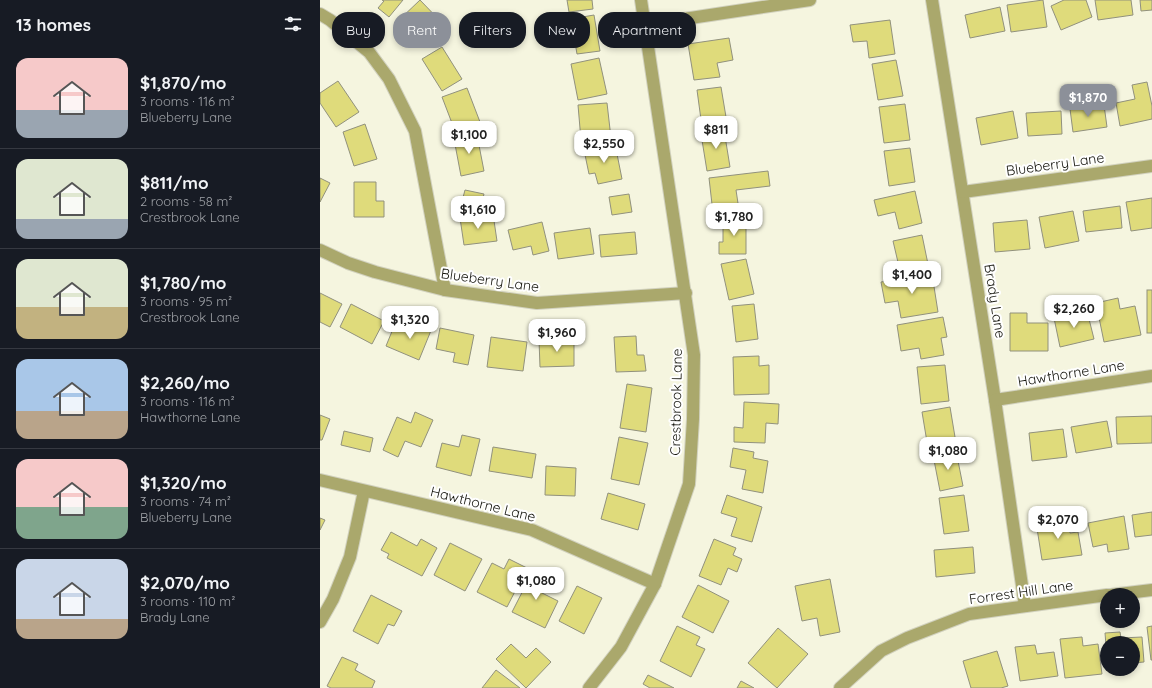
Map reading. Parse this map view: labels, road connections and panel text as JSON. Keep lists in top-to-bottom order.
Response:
{
  "streets": {
    "street": [
      "Blueberry Lane",
      "Brady Lane",
      "Hawthorne Lane",
      "Crestbrook Lane",
      "Forrest Hill Lane"
    ]
  },
  "crossings": [
    ["Blueberry Lane", "Brady Lane"],
    ["Blueberry Lane", "Crestbrook Lane"],
    ["Brady Lane", "Hawthorne Lane"],
    ["Brady Lane", "Forrest Hill Lane"],
    ["Hawthorne Lane", "Crestbrook Lane"]
  ],
  "page": {
    "heading": "13 homes",
    "chip": [
      "Buy",
      "Rent",
      "Filters",
      "New",
      "Apartment"
    ],
    "list": [
      {
        "name": "$1,870/mo",
        "note": "3 rooms · 116 m² · Blueberry Lane"
      },
      {
        "name": "$811/mo",
        "note": "2 rooms · 58 m² · Crestbrook Lane"
      },
      {
        "name": "$1,780/mo",
        "note": "3 rooms · 95 m² · Crestbrook Lane"
      },
      {
        "name": "$2,260/mo",
        "note": "3 rooms · 116 m² · Hawthorne Lane"
      },
      {
        "name": "$1,320/mo",
        "note": "3 rooms · 74 m² · Blueberry Lane"
      },
      {
        "name": "$2,070/mo",
        "note": "3 rooms · 110 m² · Brady Lane"
      }
    ],
    "price": [
      "$1,870",
      "$811",
      "$1,100",
      "$2,550",
      "$1,610",
      "$1,780",
      "$1,400",
      "$2,260",
      "$1,320",
      "$1,960",
      "$1,080",
      "$2,070",
      "$1,080"
    ],
    "map_buttons": ["+", "−"]
  }
}
